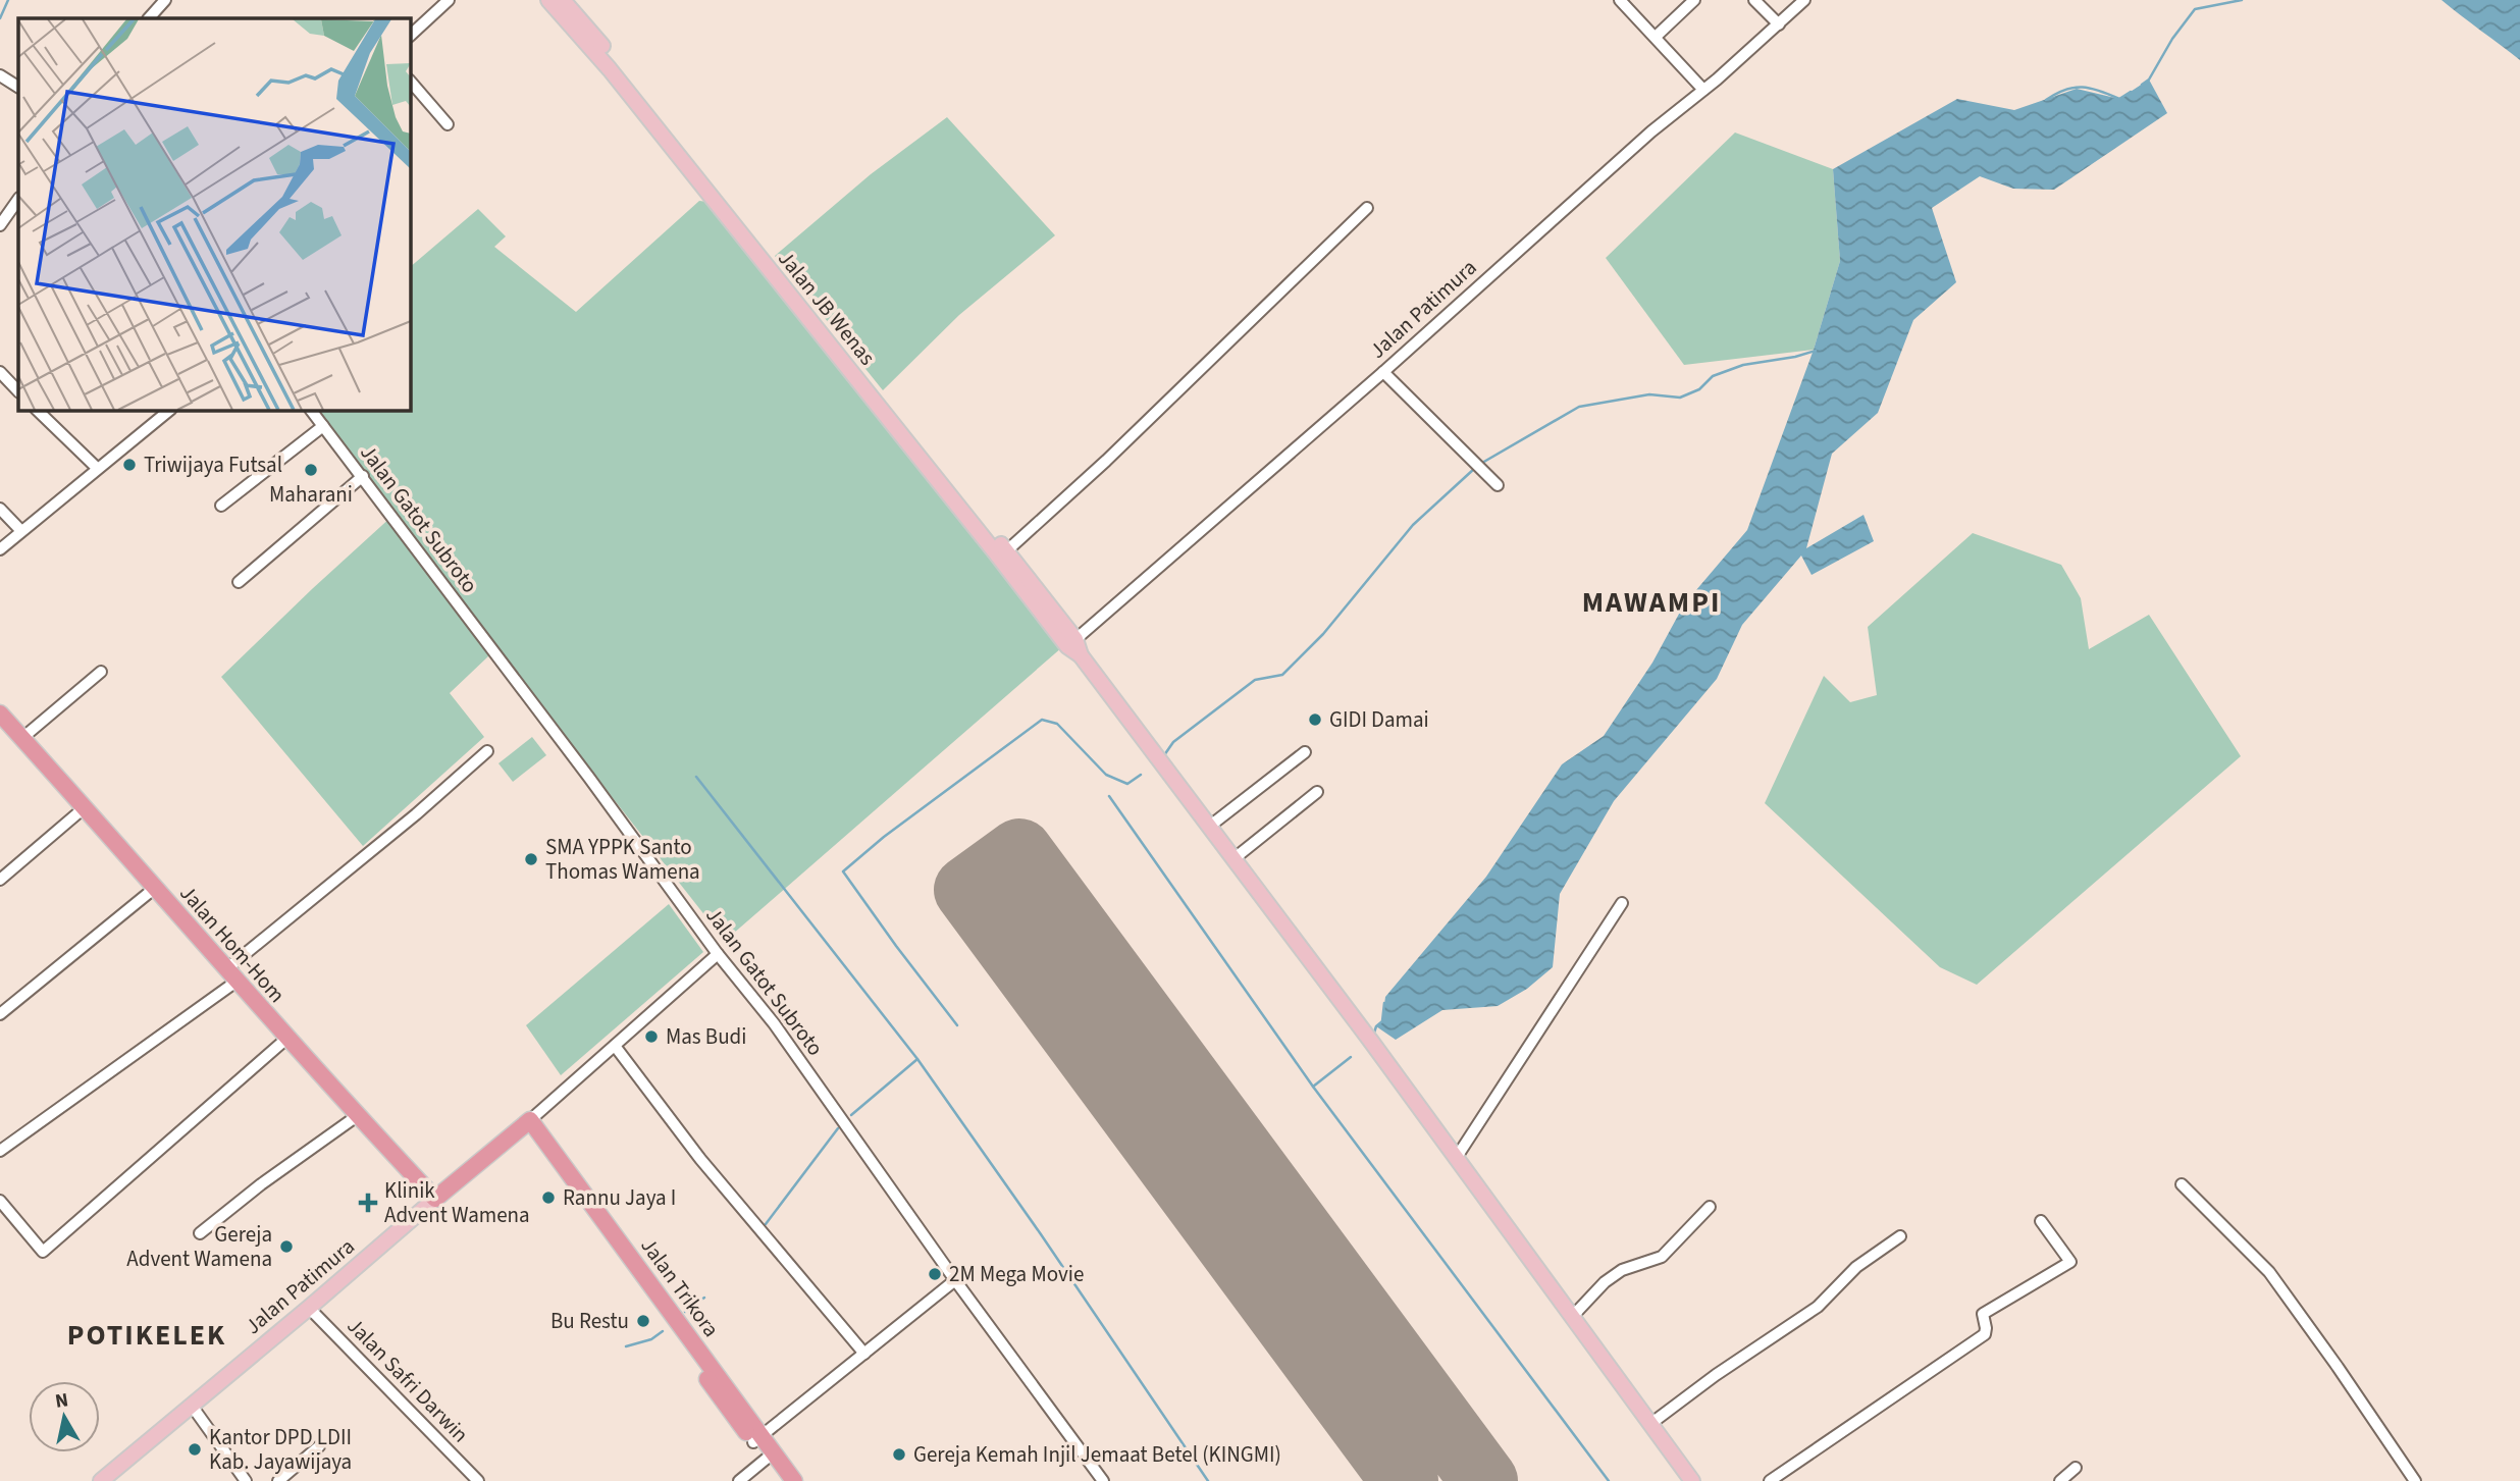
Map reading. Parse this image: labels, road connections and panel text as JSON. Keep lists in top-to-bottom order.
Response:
{
  "streets": {
    "highway": ["Jalan Patimura", "Jalan Hom-Hom", "Jalan Trikora"],
    "main road": ["Jalan JB Wenas"],
    "street": ["Jalan Gatot Subroto", "Jalan Safri Darwin"]
  },
  "crossings": [
    ["Jalan JB Wenas", "Jalan Patimura"],
    ["Jalan Patimura", "Jalan Gatot Subroto"],
    ["Jalan Patimura", "Jalan Hom-Hom"],
    ["Jalan Patimura", "Jalan Trikora"],
    ["Jalan Patimura", "Jalan Safri Darwin"]
  ],
  "districts": ["MAWAMPI", "POTIKELEK"],
  "places": {
    "other": [
      "Triwijaya Futsal",
      "Maharani",
      "GIDI Damai",
      "SMA YPPK Santo Thomas Wamena",
      "Mas Budi",
      "Rannu Jaya I",
      "Gereja Advent Wamena",
      "2M Mega Movie",
      "Bu Restu",
      "Kantor DPD LDII Kab. Jayawijaya",
      "Gereja Kemah Injil Jemaat Betel (KINGMI)"
    ],
    "health": ["Klinik Advent Wamena"]
  },
  "north": "top"
}
